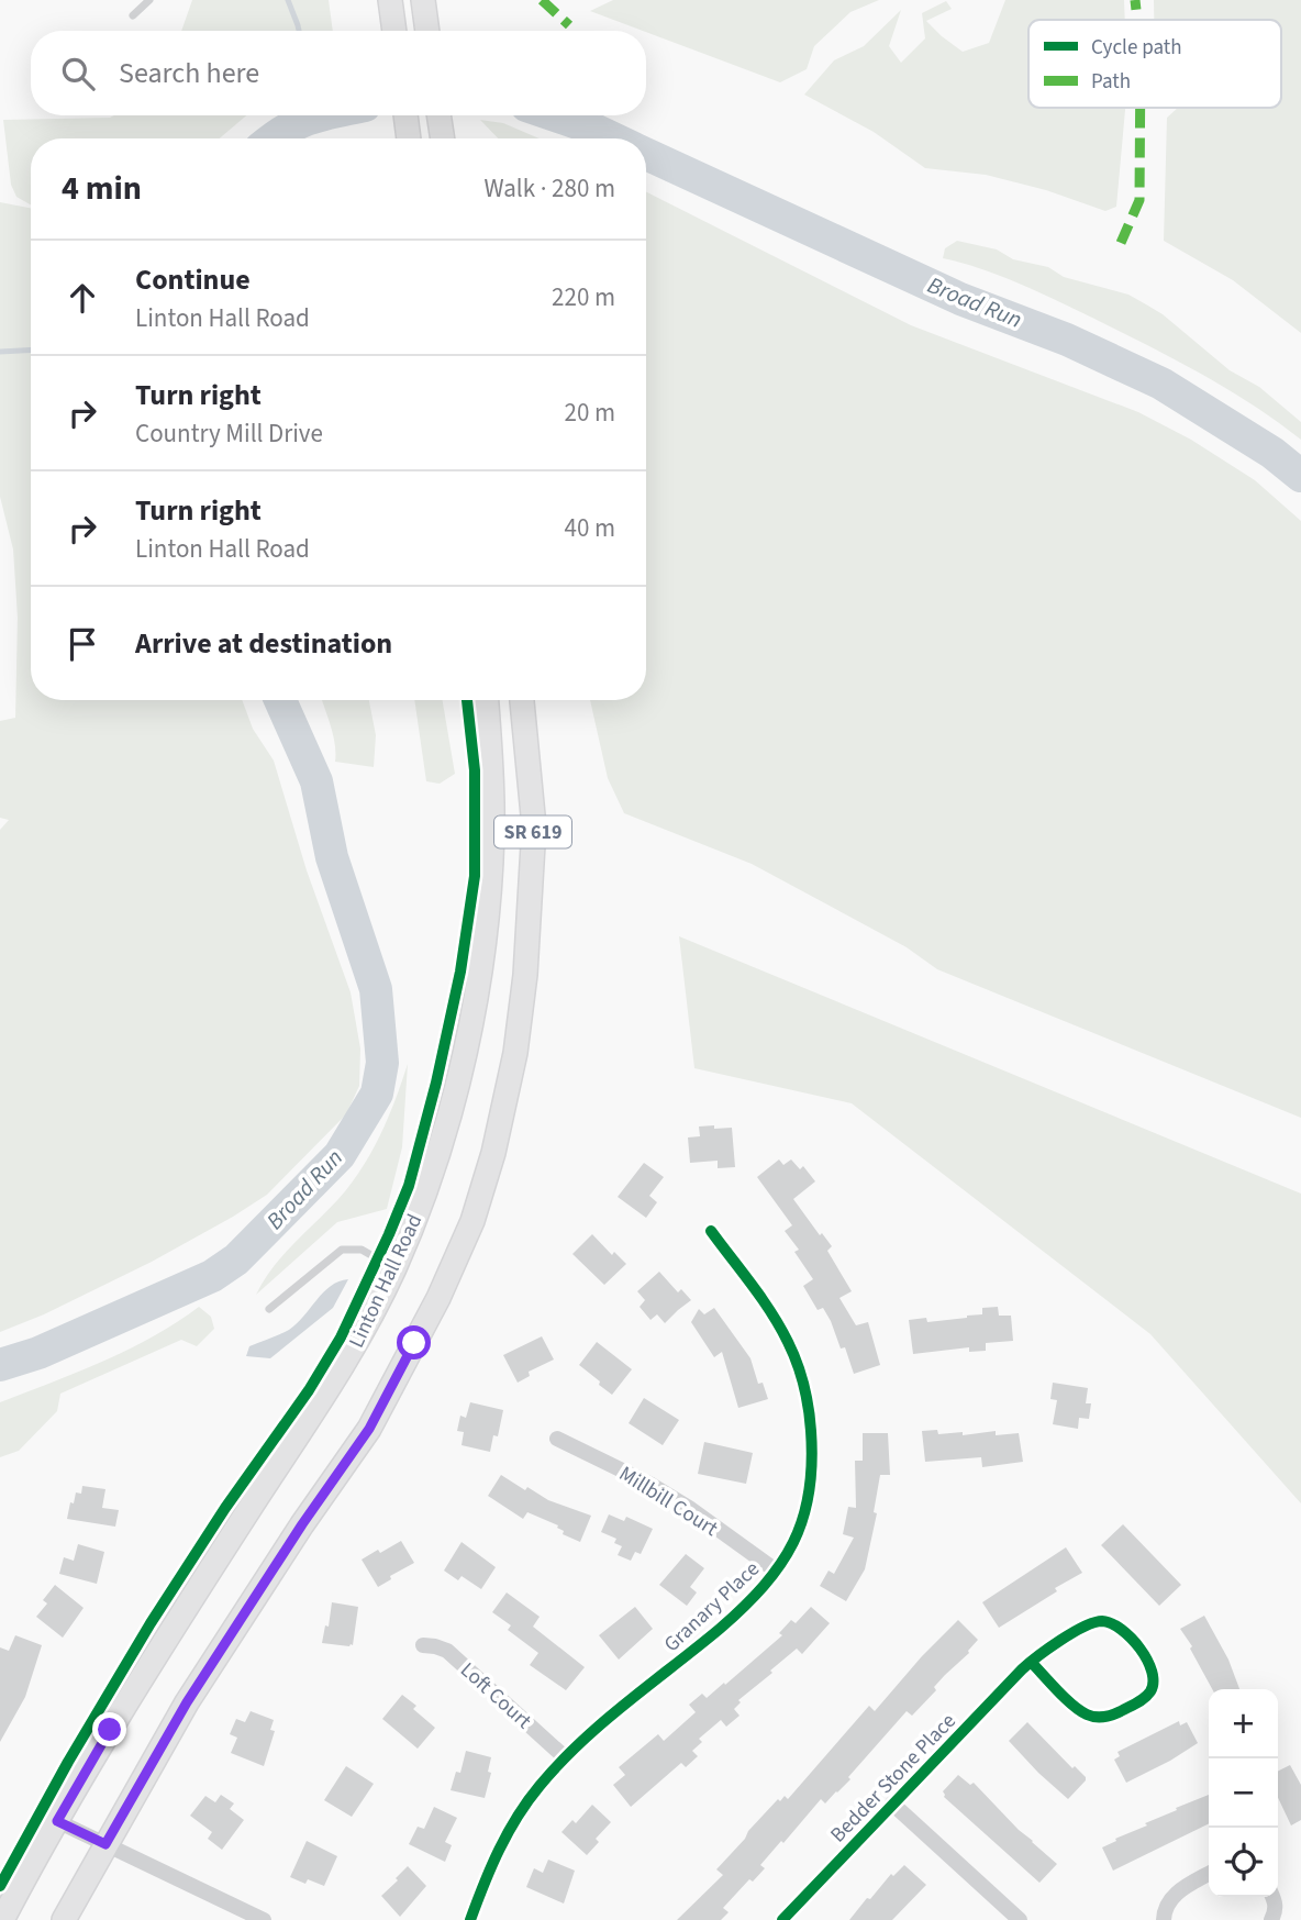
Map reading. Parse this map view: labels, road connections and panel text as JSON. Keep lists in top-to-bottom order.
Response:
{
  "streets": {
    "main road": ["SR 619", "Linton Hall Road"],
    "street": [
      "Millbill Court",
      "Granary Place",
      "Loft Court",
      "Bedder Stone Place"
    ]
  },
  "crossings": [
    ["Millbill Court", "Granary Place"],
    ["Granary Place", "Loft Court"]
  ],
  "water": ["Broad Run"],
  "legend": ["Cycle path", "Path"],
  "page": {
    "search": "Search here",
    "heading": ["4 min", "Walk · 280 m"],
    "list": [
      ["Continue", "Linton Hall Road", "220 m"],
      ["Turn right", "Country Mill Drive", "20 m"],
      ["Turn right", "Linton Hall Road", "40 m"],
      "Arrive at destination"
    ],
    "map_buttons": ["+", "−"]
  }
}
